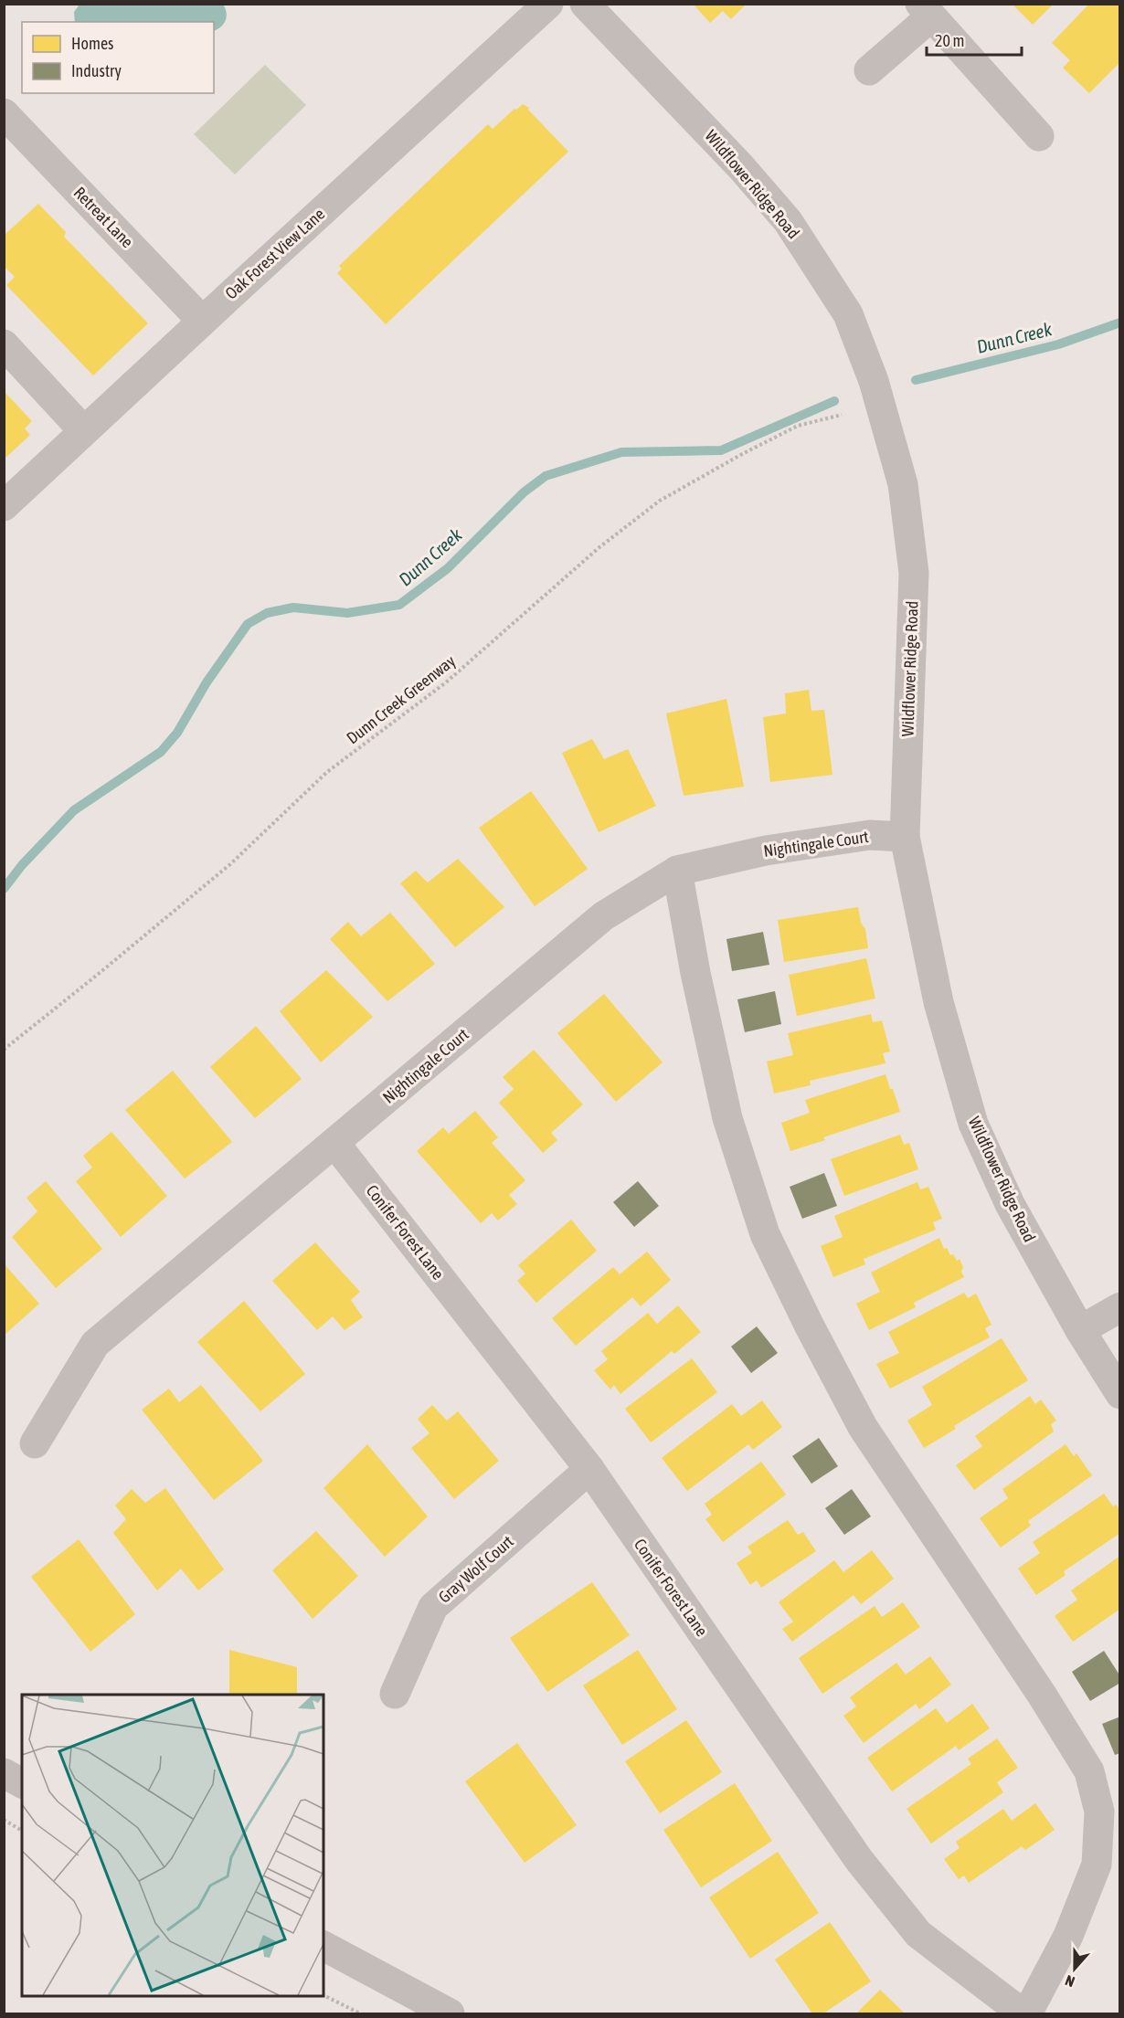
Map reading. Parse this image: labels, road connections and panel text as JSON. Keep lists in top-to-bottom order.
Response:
{
  "streets": {
    "street": [
      "Wildflower Ridge Road",
      "Retreat Lane",
      "Oak Forest View Lane",
      "Nightingale Court",
      "Conifer Forest Lane",
      "Gray Wolf Court"
    ],
    "path": ["Dunn Creek Greenway"]
  },
  "crossings": [
    ["Wildflower Ridge Road", "Nightingale Court"],
    ["Retreat Lane", "Oak Forest View Lane"],
    ["Nightingale Court", "Conifer Forest Lane"],
    ["Conifer Forest Lane", "Gray Wolf Court"]
  ],
  "water": ["Dunn Creek"],
  "legend": ["Homes", "Industry"],
  "scale_bar": "20 m",
  "north": "bottom"
}
